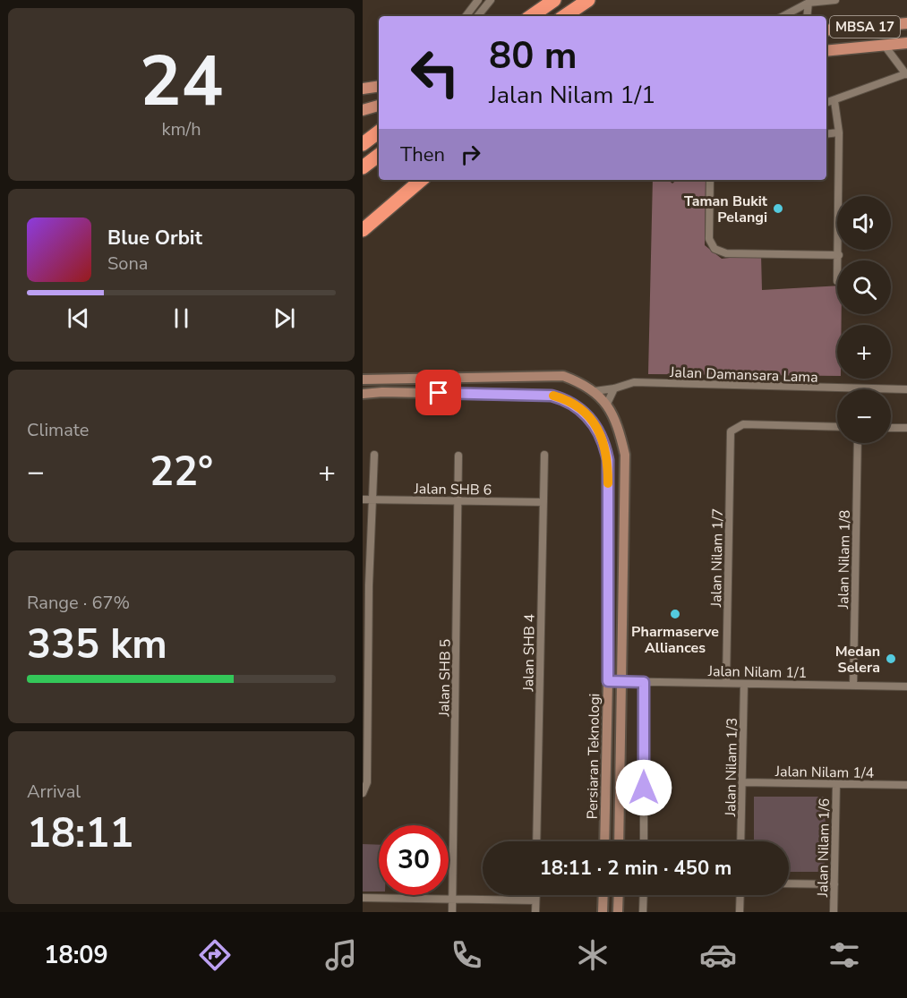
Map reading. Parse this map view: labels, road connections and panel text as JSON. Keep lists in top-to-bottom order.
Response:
{
  "streets": {
    "main road": ["MBSA 17", "Persiaran Teknologi"],
    "street": [
      "Jalan Damansara Lama",
      "Jalan SHB 6",
      "Jalan Nilam 1/7",
      "Jalan Nilam 1/8",
      "Jalan SHB 4",
      "Jalan Nilam 1/1",
      "Jalan SHB 5",
      "Jalan Nilam 1/3",
      "Jalan Nilam 1/4",
      "Jalan Nilam 1/6"
    ]
  },
  "crossings": [
    ["Jalan Damansara Lama", "Persiaran Teknologi"],
    ["Jalan SHB 6", "Jalan SHB 4"],
    ["Jalan SHB 6", "Jalan SHB 5"],
    ["Jalan Nilam 1/7", "Jalan Nilam 1/1"],
    ["Jalan Nilam 1/8", "Jalan Nilam 1/1"],
    ["Jalan Nilam 1/1", "Persiaran Teknologi"],
    ["Jalan Nilam 1/1", "Jalan Nilam 1/3"],
    ["Jalan Nilam 1/3", "Jalan Nilam 1/4"],
    ["Jalan Nilam 1/4", "Jalan Nilam 1/6"]
  ],
  "places": ["Taman Bukit Pelangi", "Pharmaserve Alliances", "Medan Selera"],
  "page": {
    "tile": [
      ["24", "km/h"],
      "Climate",
      ["Range · 67%", "335 km"],
      ["Arrival", "18:11"]
    ],
    "turn": ["80 m", "Jalan Nilam 1/1"],
    "then": "Then",
    "map_buttons": ["+", "−"],
    "song": ["Blue Orbit", "Sona"],
    "heat": ["−", "22°", "+"],
    "limit": "30",
    "trip": "18:11 · 2 min · 450 m",
    "tabs": "18:09"
  }
}
